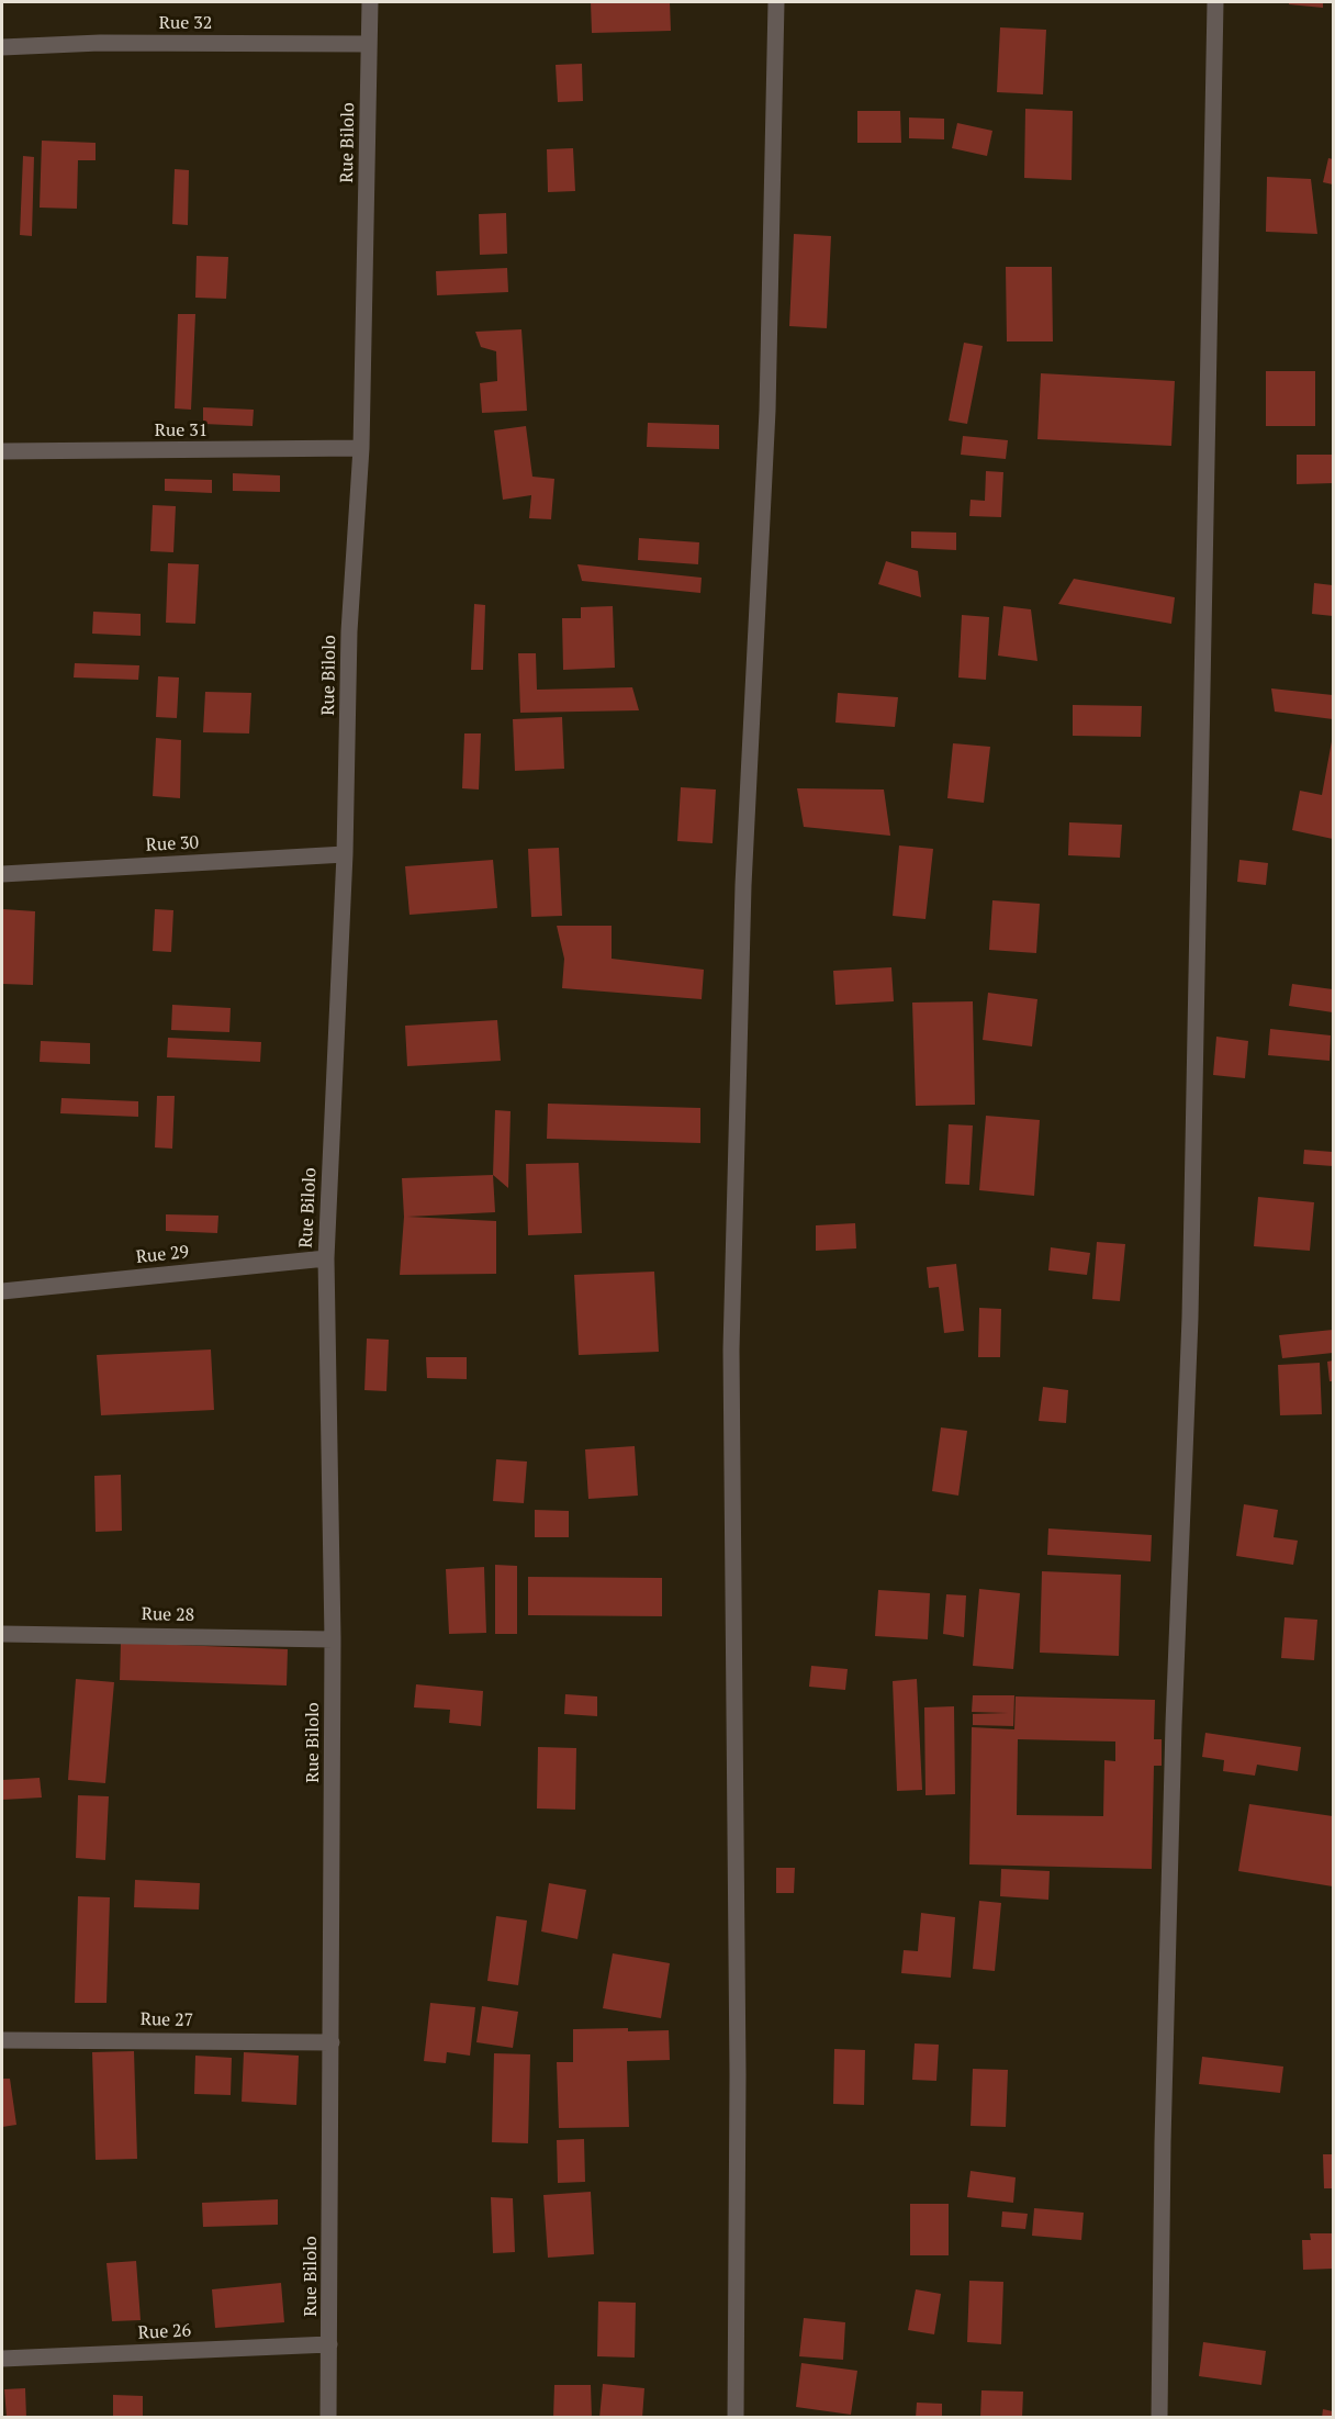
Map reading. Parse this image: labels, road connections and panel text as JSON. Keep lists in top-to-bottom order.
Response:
{
  "streets": {
    "street": [
      "Rue 32",
      "Rue Bilolo",
      "Rue 31",
      "Rue 30",
      "Rue 29",
      "Rue 28",
      "Rue 27",
      "Rue 26"
    ]
  },
  "crossings": [
    ["Rue 32", "Rue Bilolo"],
    ["Rue Bilolo", "Rue 31"],
    ["Rue Bilolo", "Rue 30"],
    ["Rue Bilolo", "Rue 29"],
    ["Rue Bilolo", "Rue 28"],
    ["Rue Bilolo", "Rue 27"],
    ["Rue Bilolo", "Rue 26"]
  ]
}
